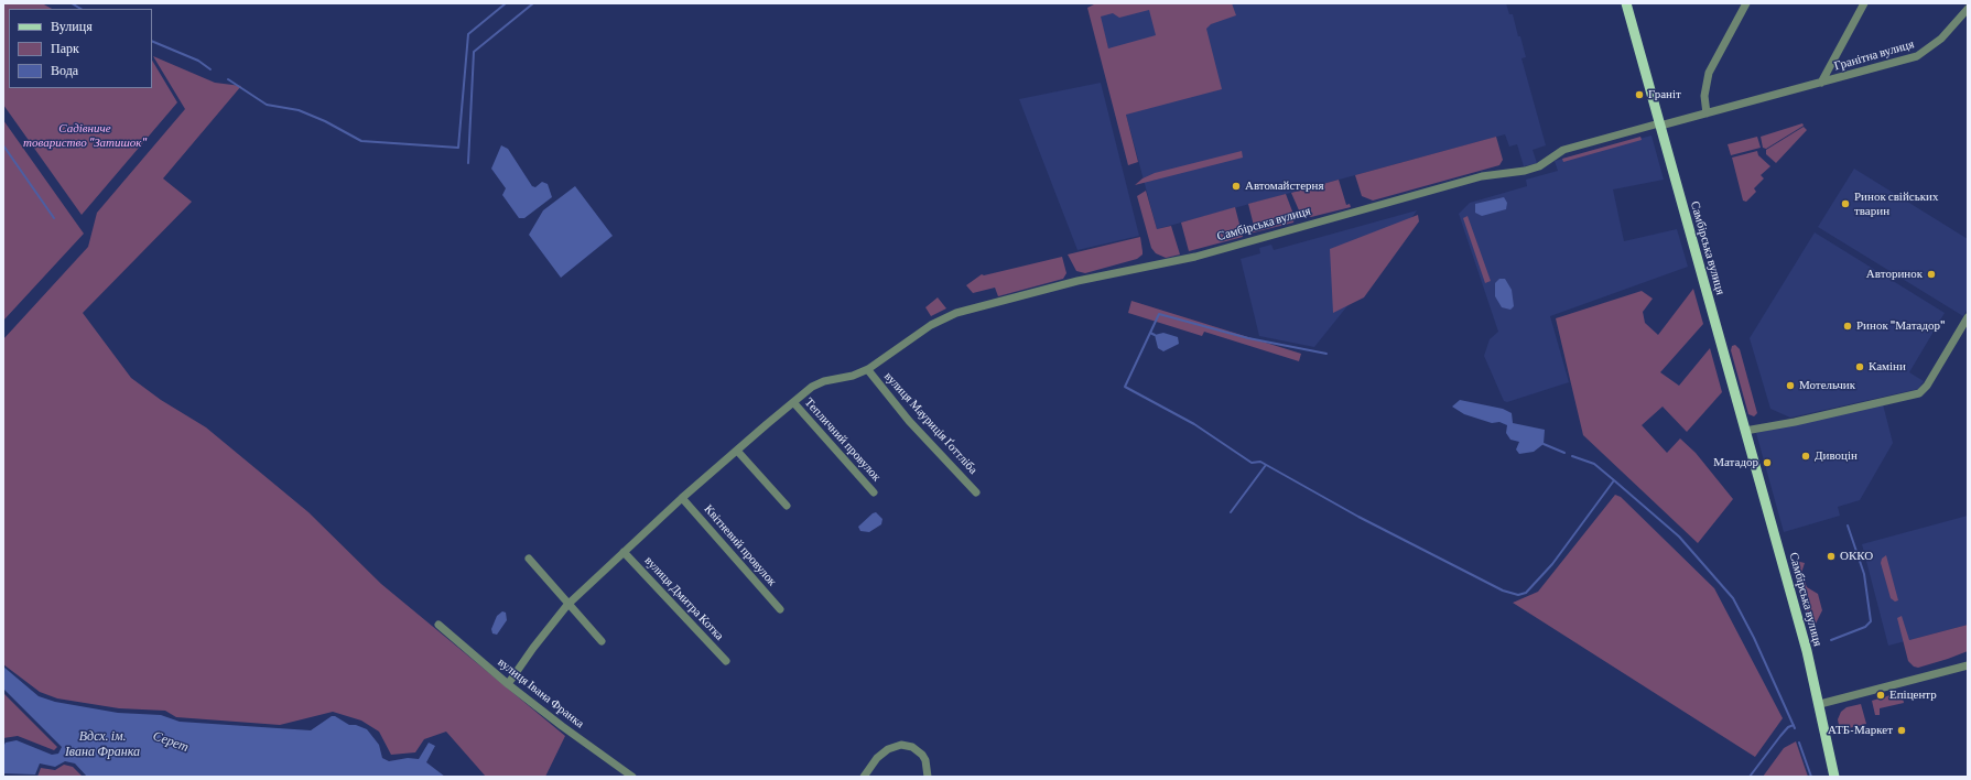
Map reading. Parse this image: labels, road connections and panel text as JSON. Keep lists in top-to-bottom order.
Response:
{
  "streets": {
    "main road": ["Самбірська вулиця"],
    "street": [
      "Гранітна вулиця",
      "вулиця Мауриція Ґоттліба",
      "Тепличний провулок",
      "Квітневий провулок",
      "вулиця Дмитра Котка",
      "вулиця Івана Франка"
    ]
  },
  "crossings": [
    ["Гранітна вулиця", "Самбірська вулиця"],
    ["Самбірська вулиця", "вулиця Мауриція Ґоттліба"],
    ["Самбірська вулиця", "Тепличний провулок"],
    ["Самбірська вулиця", "Квітневий провулок"],
    ["Самбірська вулиця", "вулиця Дмитра Котка"],
    ["Самбірська вулиця", "вулиця Івана Франка"]
  ],
  "water": ["Вдсх. ім. Івана Франка", "Серет"],
  "parks": ["Садівниче товариство \"Затишок\""],
  "places": [
    "Граніт",
    "Автомайстерня",
    "Ринок свійських тварин",
    "Авторинок",
    "Ринок \"Матадор\"",
    "Каміни",
    "Мотельчик",
    "Дивоцін",
    "Матадор",
    "ОККО",
    "Епіцентр",
    "АТБ-Маркет"
  ],
  "legend": ["Вулиця", "Парк", "Вода"]
}
